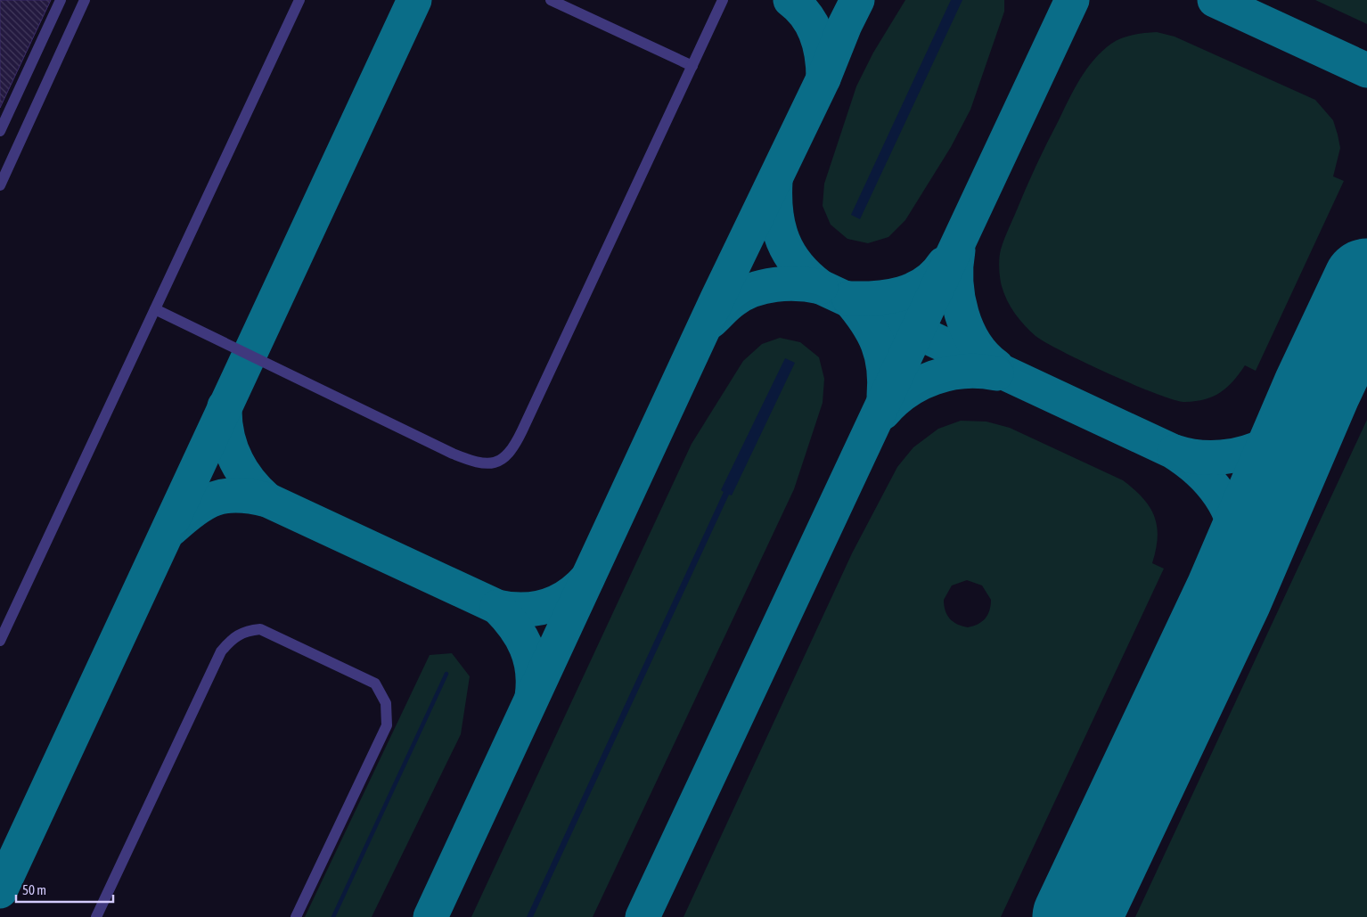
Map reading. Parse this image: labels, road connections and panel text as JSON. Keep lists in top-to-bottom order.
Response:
{
  "scale_bar": "50 m"
}
